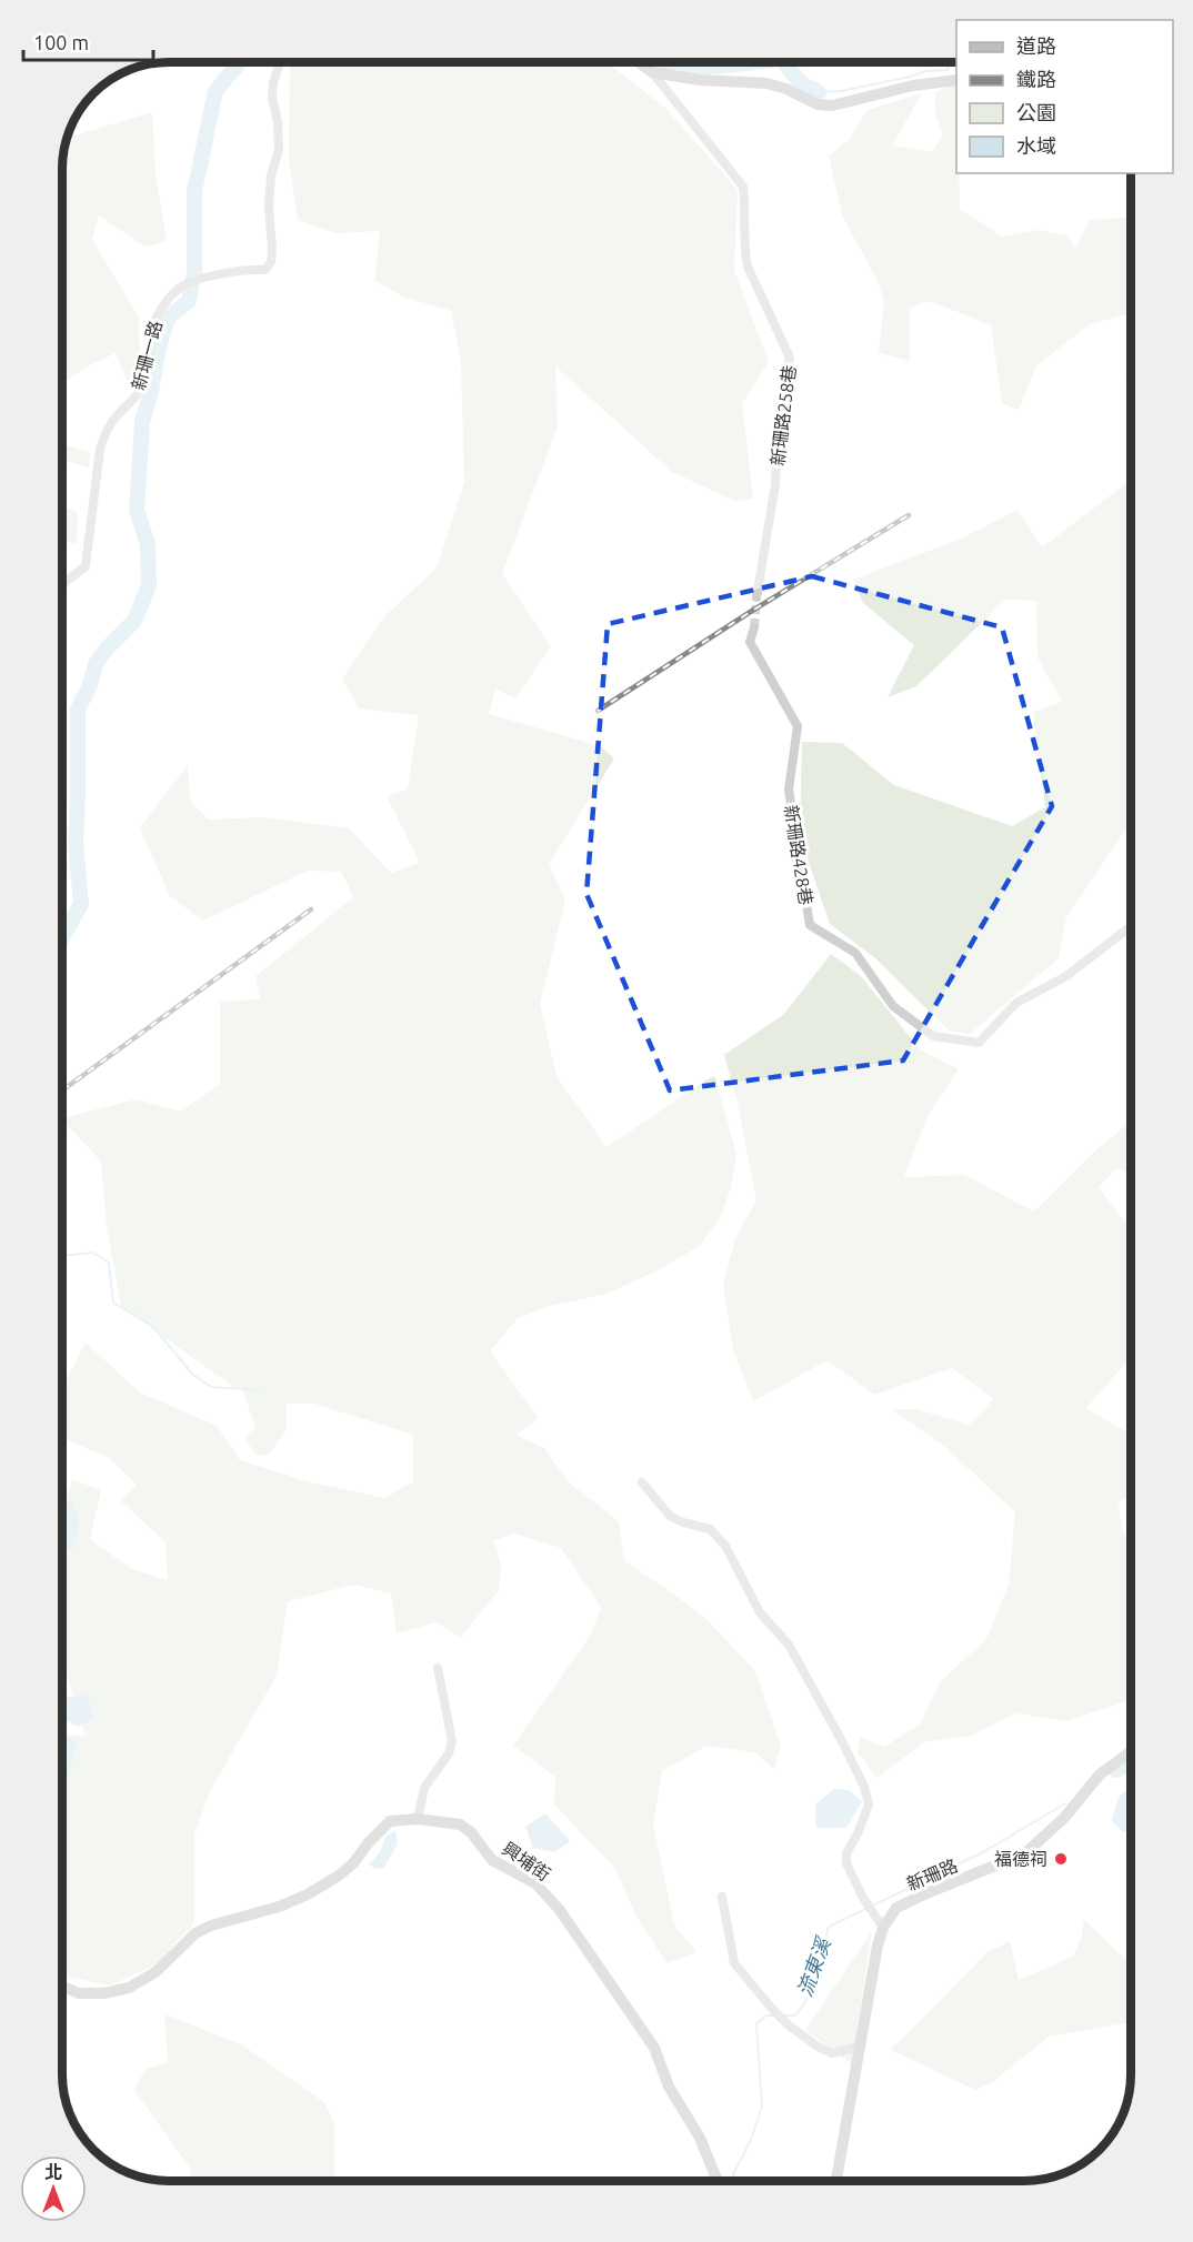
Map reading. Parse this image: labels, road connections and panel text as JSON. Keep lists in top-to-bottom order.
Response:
{
  "streets": {
    "street": [
      "新珊一路",
      "新珊路258巷",
      "新珊路428巷",
      "興埔街",
      "新珊路"
    ]
  },
  "water": ["流東溪"],
  "places": ["福德祠"],
  "legend": [
    "道路",
    "鐵路",
    "公園",
    "水域"
  ],
  "scale_bar": "100 m",
  "north": "top"
}
